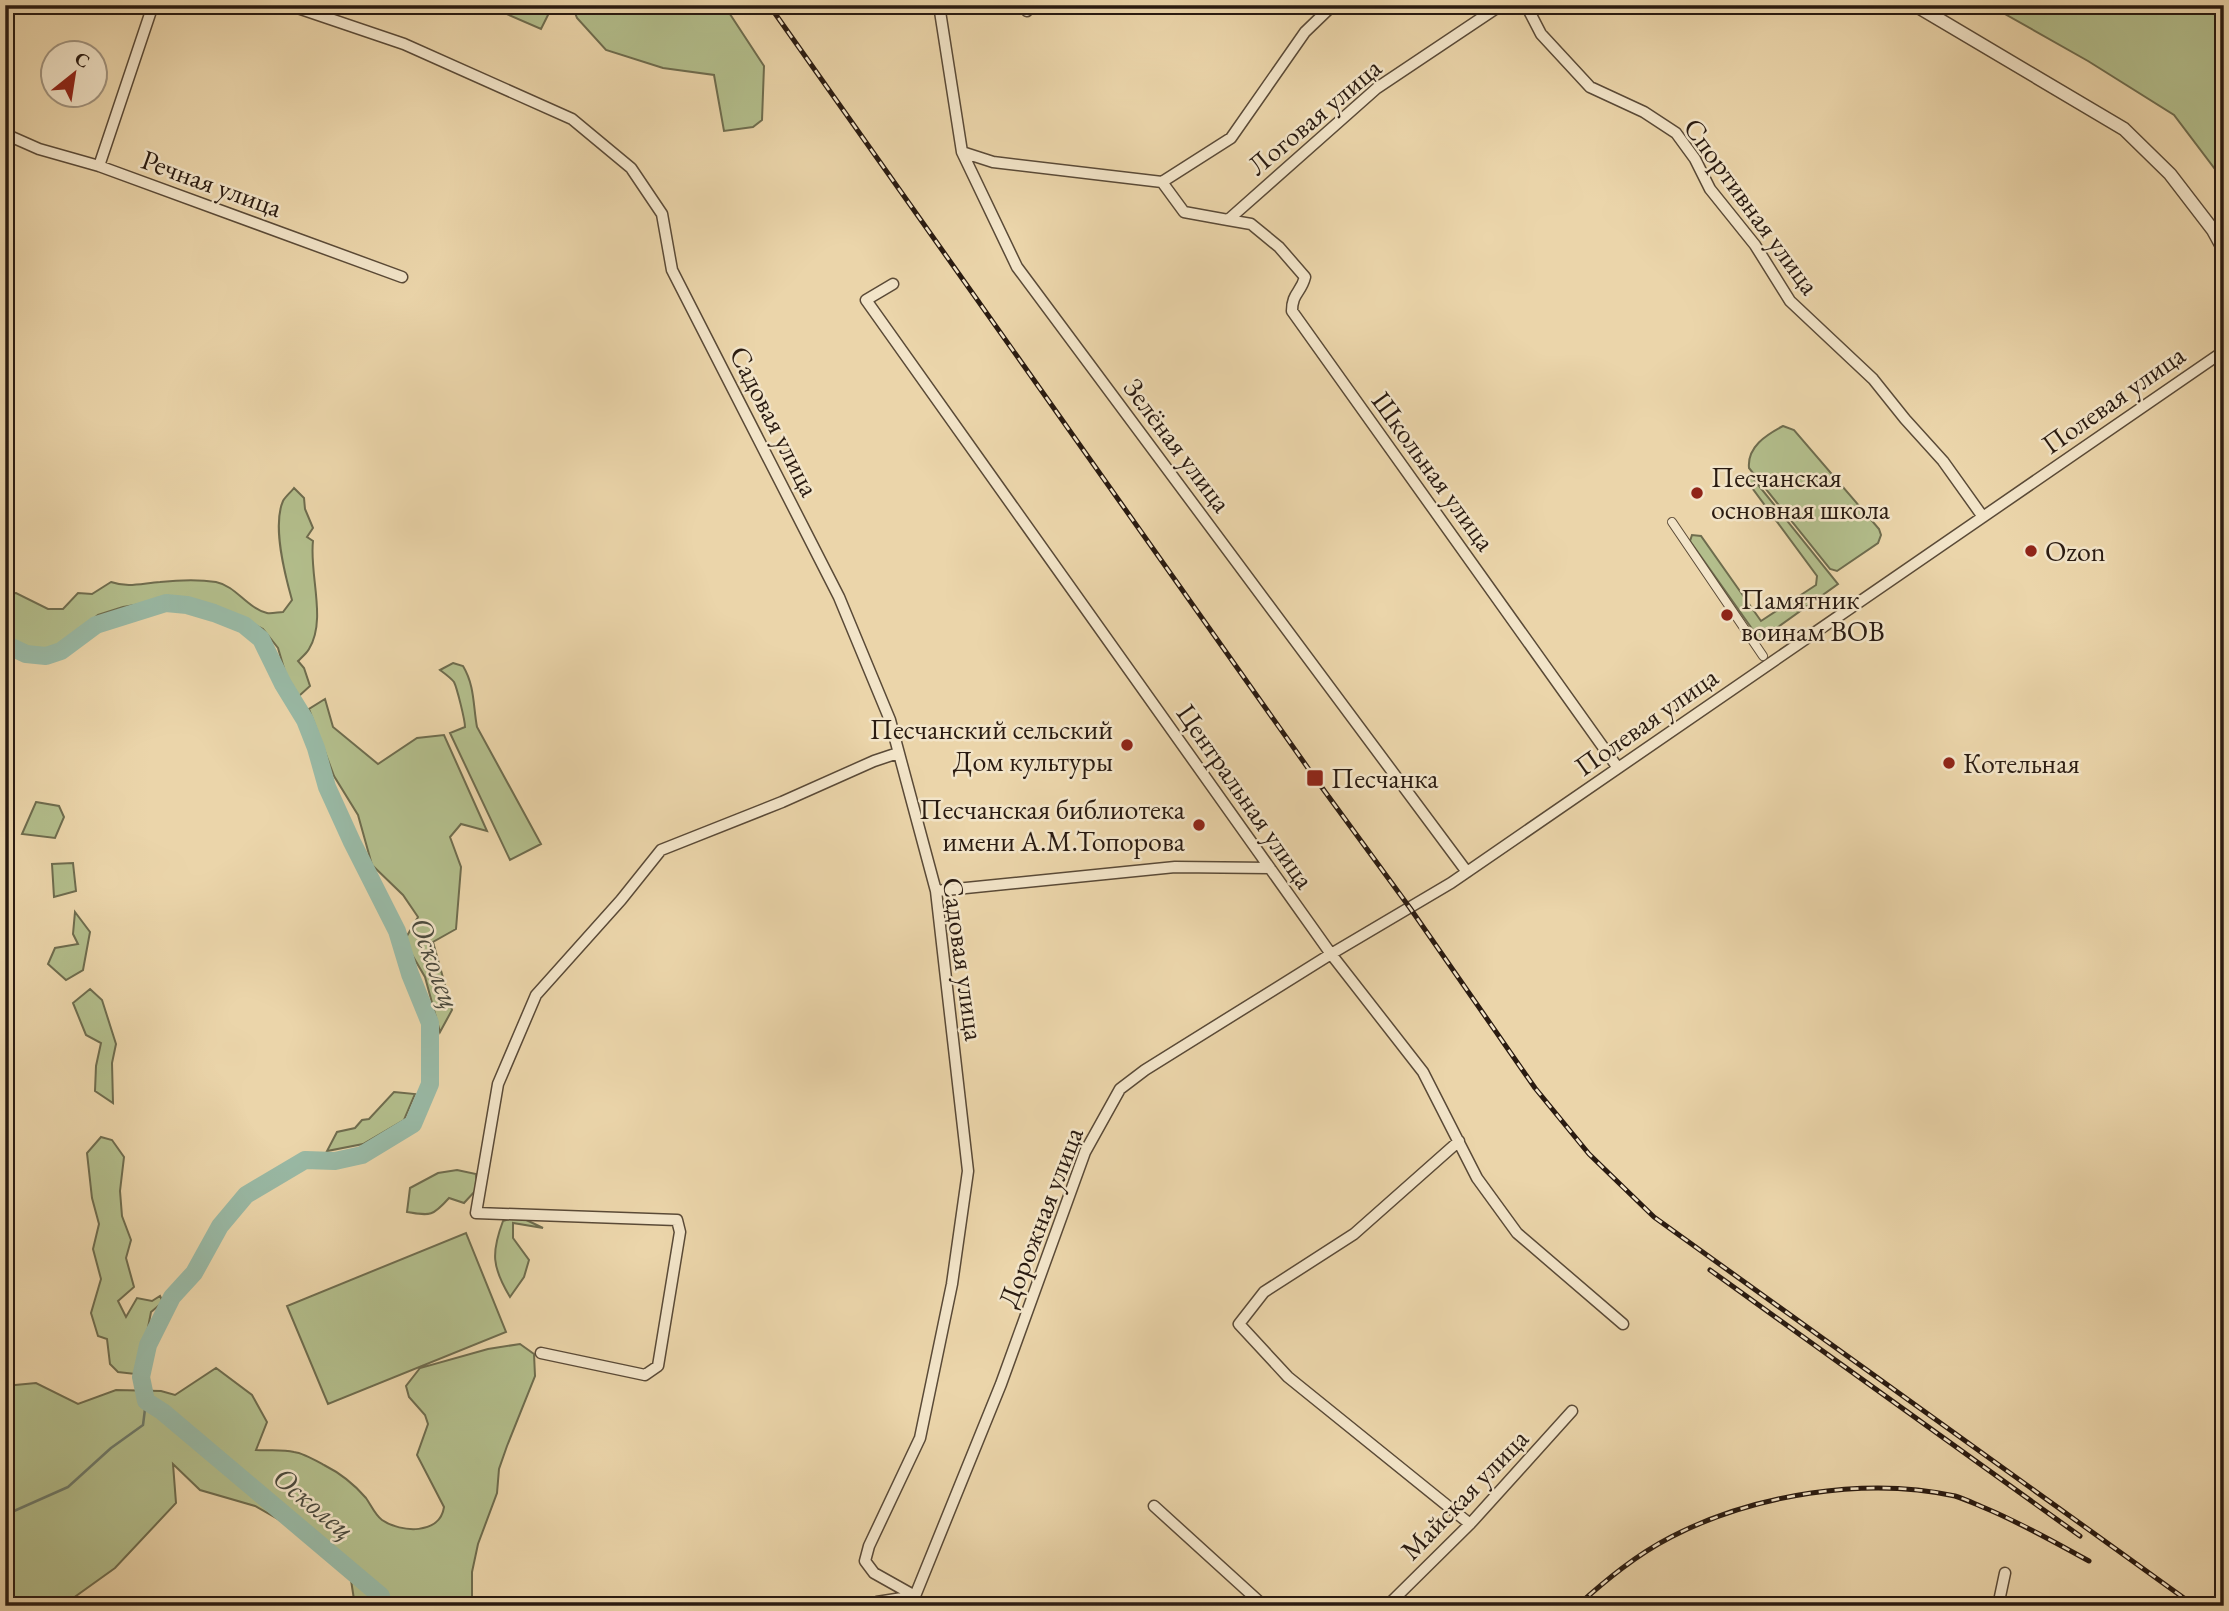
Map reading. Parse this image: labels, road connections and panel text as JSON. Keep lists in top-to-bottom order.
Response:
{
  "streets": {
    "street": [
      "Логовая улица",
      "Речная улица",
      "Спортивная улица",
      "Полевая улица",
      "Садовая улица",
      "Зелёная улица",
      "Школьная улица",
      "Центральная улица",
      "Дорожная улица",
      "Майская улица"
    ]
  },
  "crossings": [
    ["Логовая улица", "Школьная улица"],
    ["Спортивная улица", "Полевая улица"],
    ["Полевая улица", "Зелёная улица"],
    ["Полевая улица", "Школьная улица"],
    ["Полевая улица", "Центральная улица"],
    ["Полевая улица", "Дорожная улица"],
    ["Садовая улица", "Дорожная улица"],
    ["Центральная улица", "Дорожная улица"]
  ],
  "water": ["Осколец"],
  "places": {
    "other": [
      "Песчанская основная школа",
      "Ozon",
      "Памятник воинам ВОВ",
      "Песчанский сельский Дом культуры",
      "Котельная",
      "Песчанская библиотека имени А.М.Топорова"
    ],
    "transit": ["Песчанка"]
  },
  "north": "top right"
}
